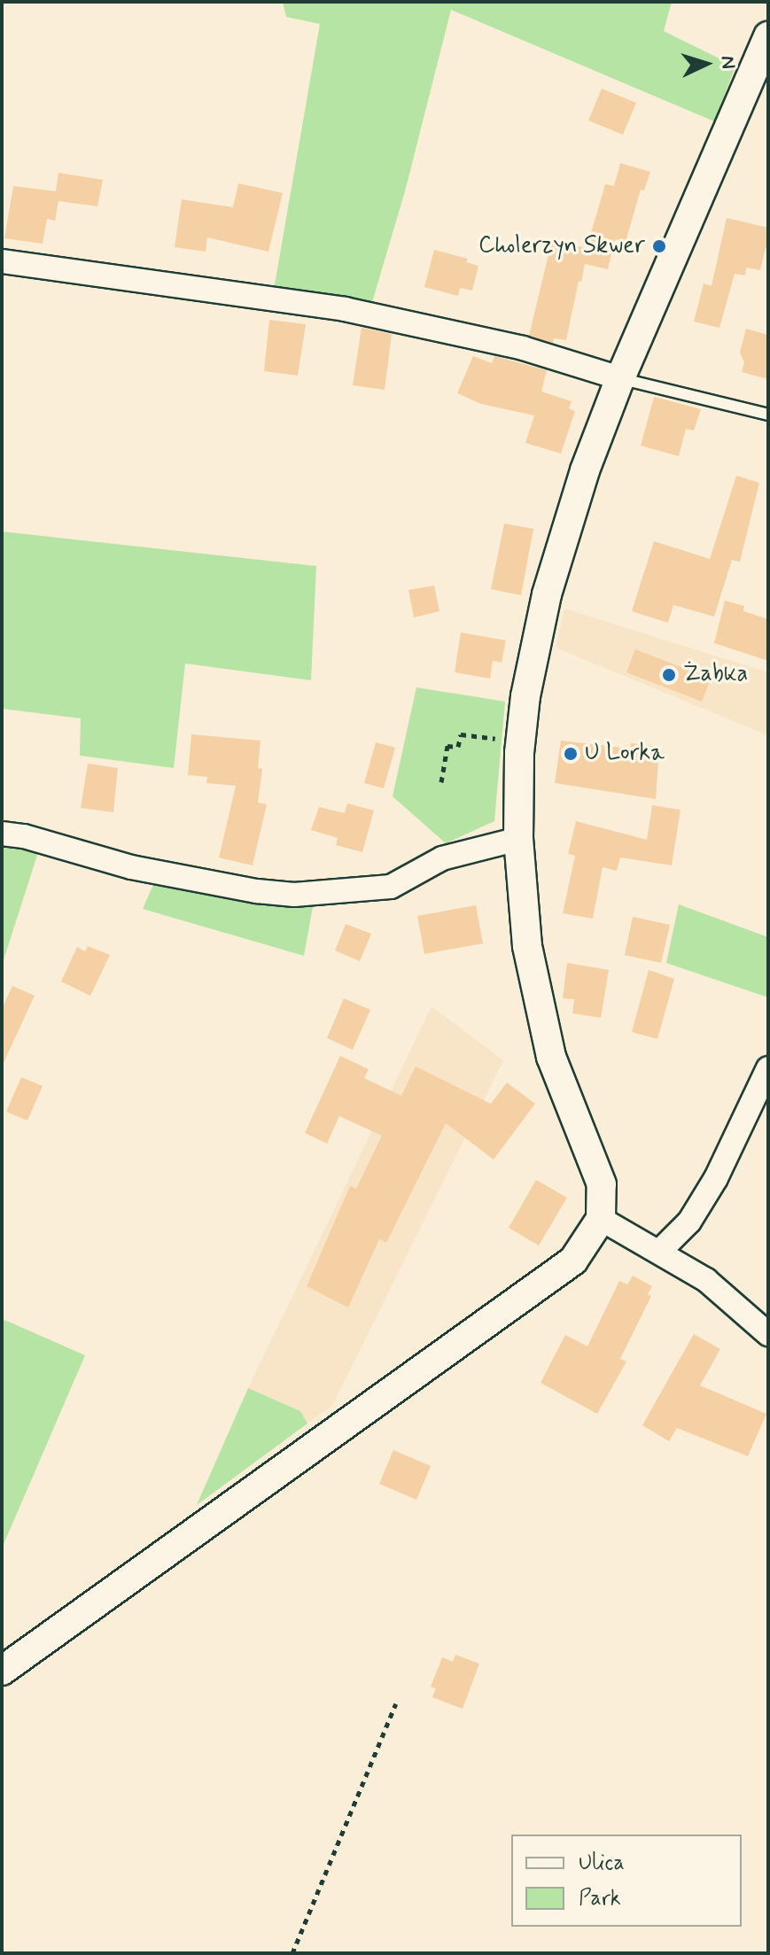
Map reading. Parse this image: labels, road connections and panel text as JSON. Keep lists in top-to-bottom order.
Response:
{
  "places": ["Cholerzyn Skwer", "Żabka", "U Lorka"],
  "legend": ["Ulica", "Park"],
  "north": "right"
}
